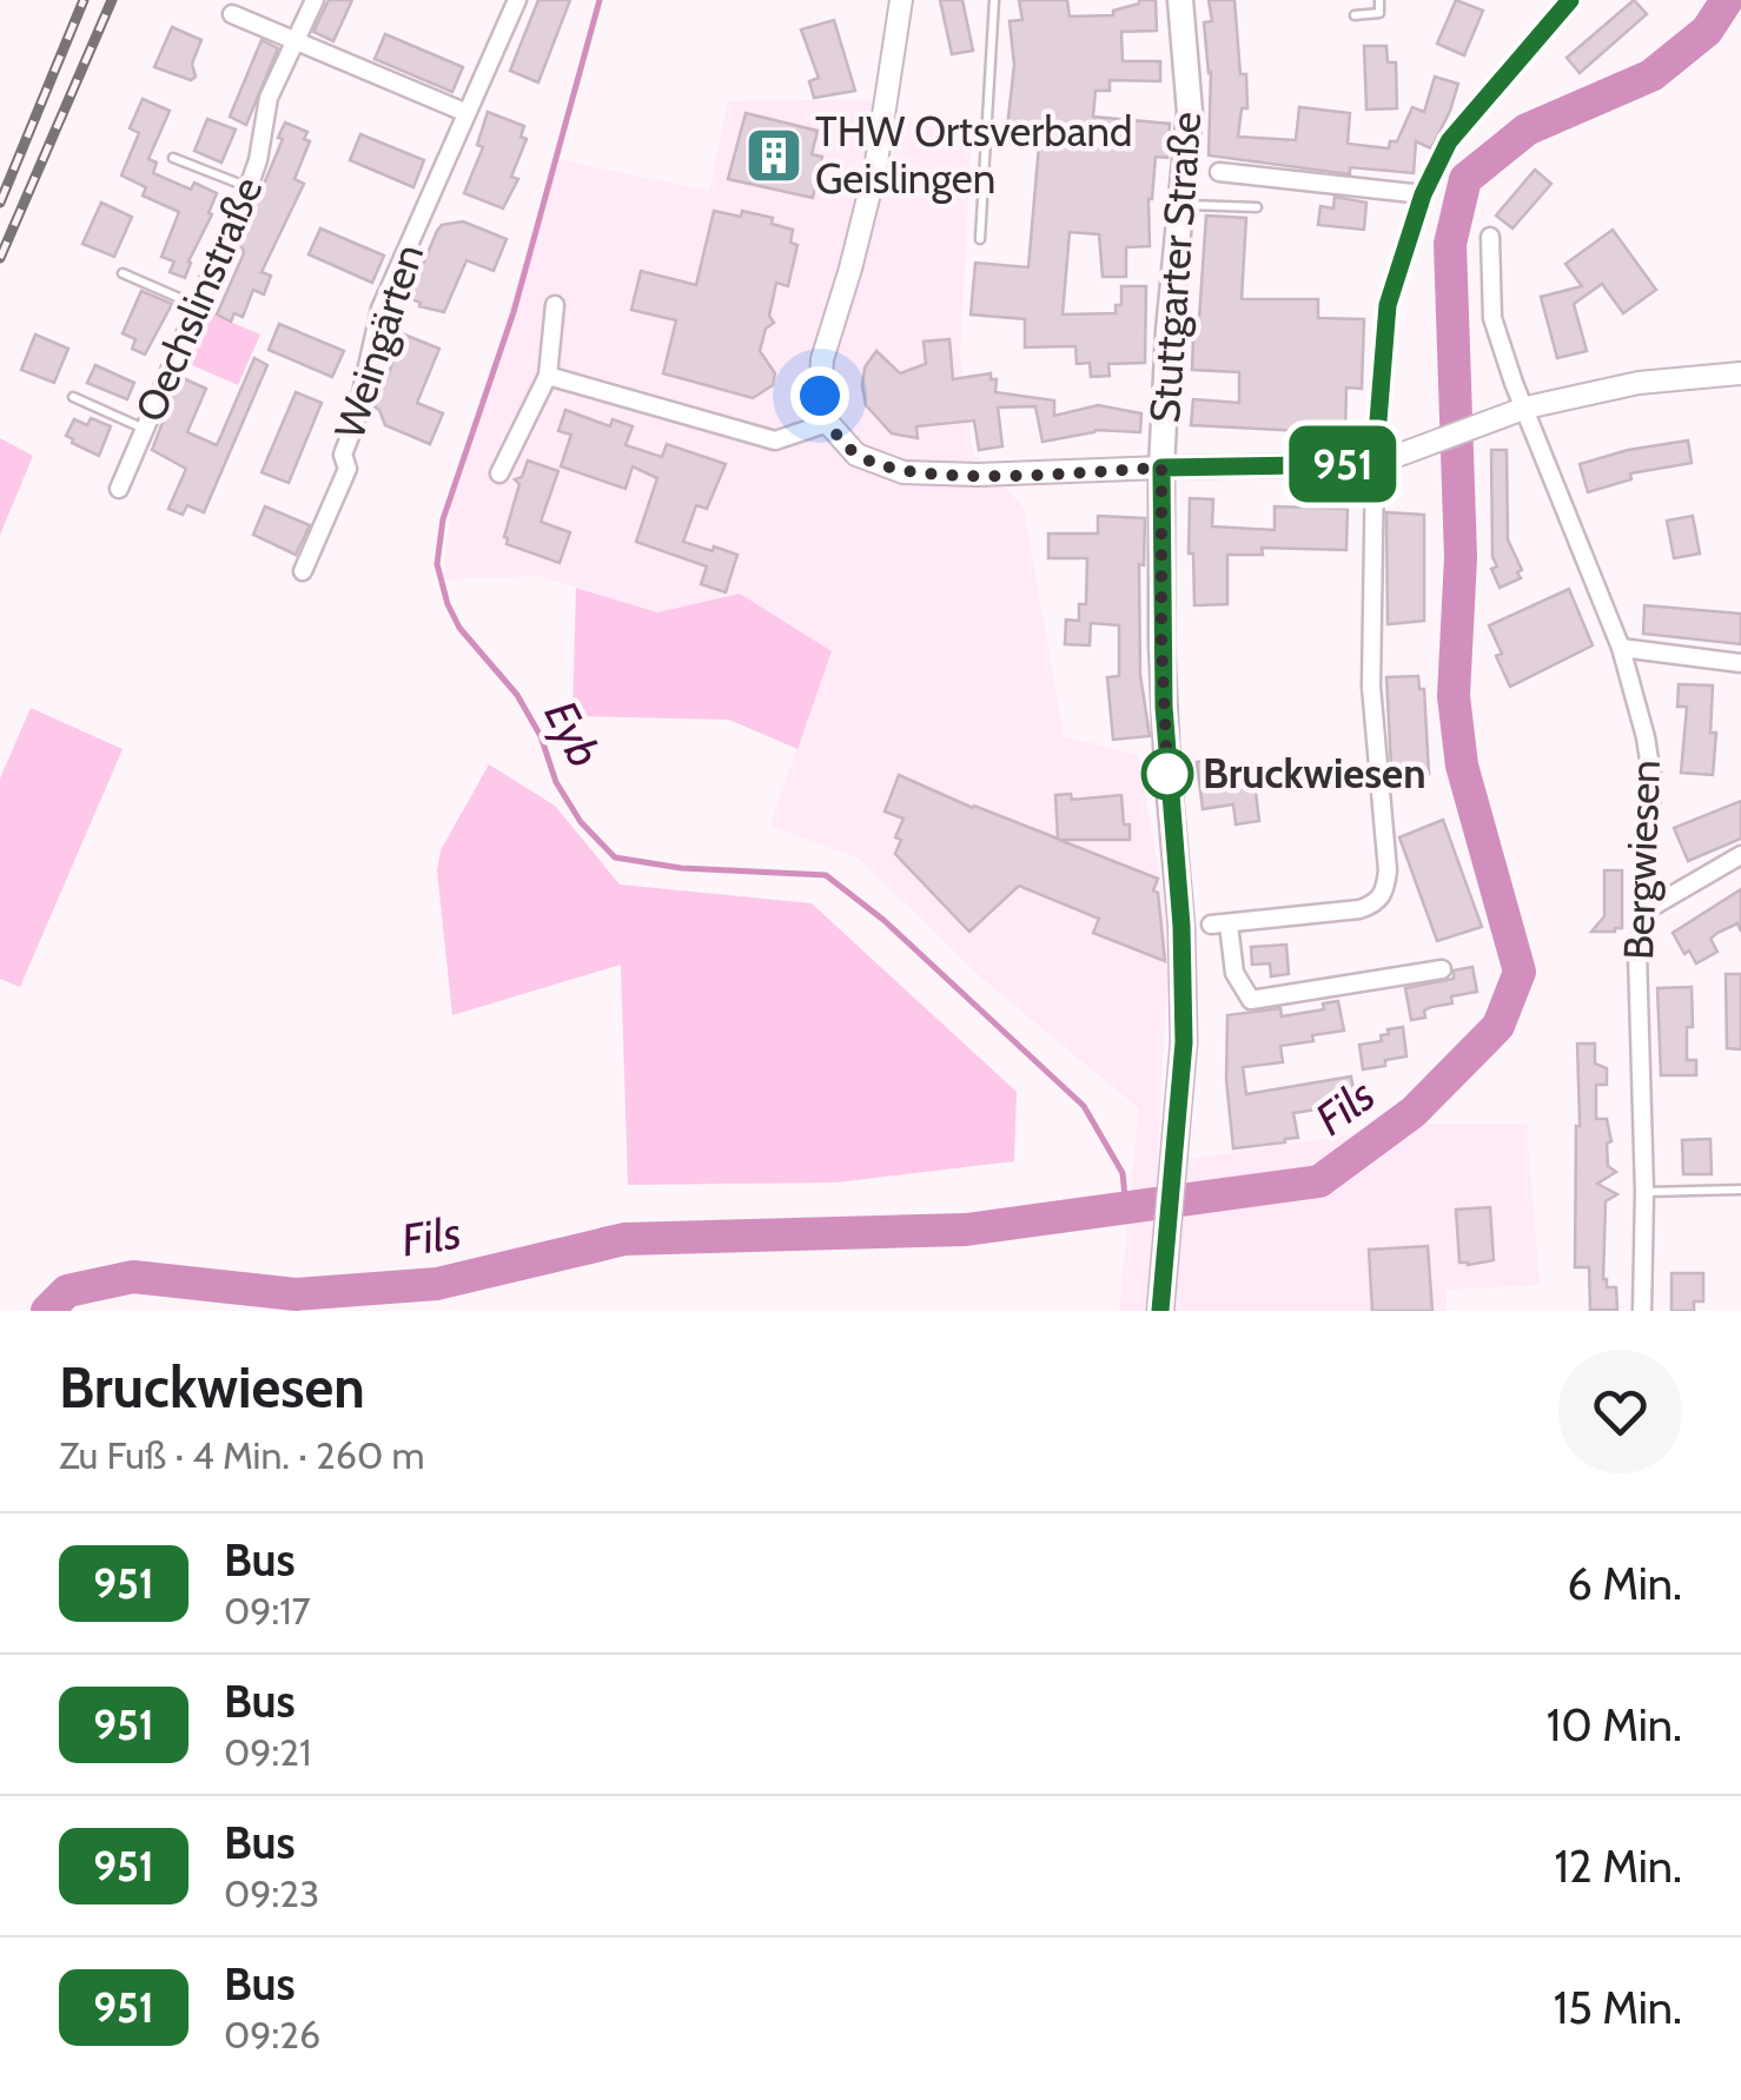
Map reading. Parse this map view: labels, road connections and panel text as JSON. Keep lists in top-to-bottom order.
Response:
{
  "streets": {
    "main road": ["Stuttgarter Straße"],
    "street": ["Oechslinstraße", "Weingärten", "Bergwiesen"]
  },
  "water": ["Eyb", "Fils"],
  "places": {
    "building": ["THW Ortsverband Geislingen"],
    "other": ["Bruckwiesen"]
  },
  "lines": ["bus line 951"],
  "page": {
    "on_map": "951",
    "heading": ["Bruckwiesen", "Zu Fuß · 4 Min. · 260 m"],
    "list": [
      {
        "mark": "951",
        "name": "Bus",
        "note": "09:17",
        "value": "6 Min."
      },
      {
        "mark": "951",
        "name": "Bus",
        "note": "09:21",
        "value": "10 Min."
      },
      {
        "mark": "951",
        "name": "Bus",
        "note": "09:23",
        "value": "12 Min."
      },
      {
        "mark": "951",
        "name": "Bus",
        "note": "09:26",
        "value": "15 Min."
      }
    ]
  }
}
